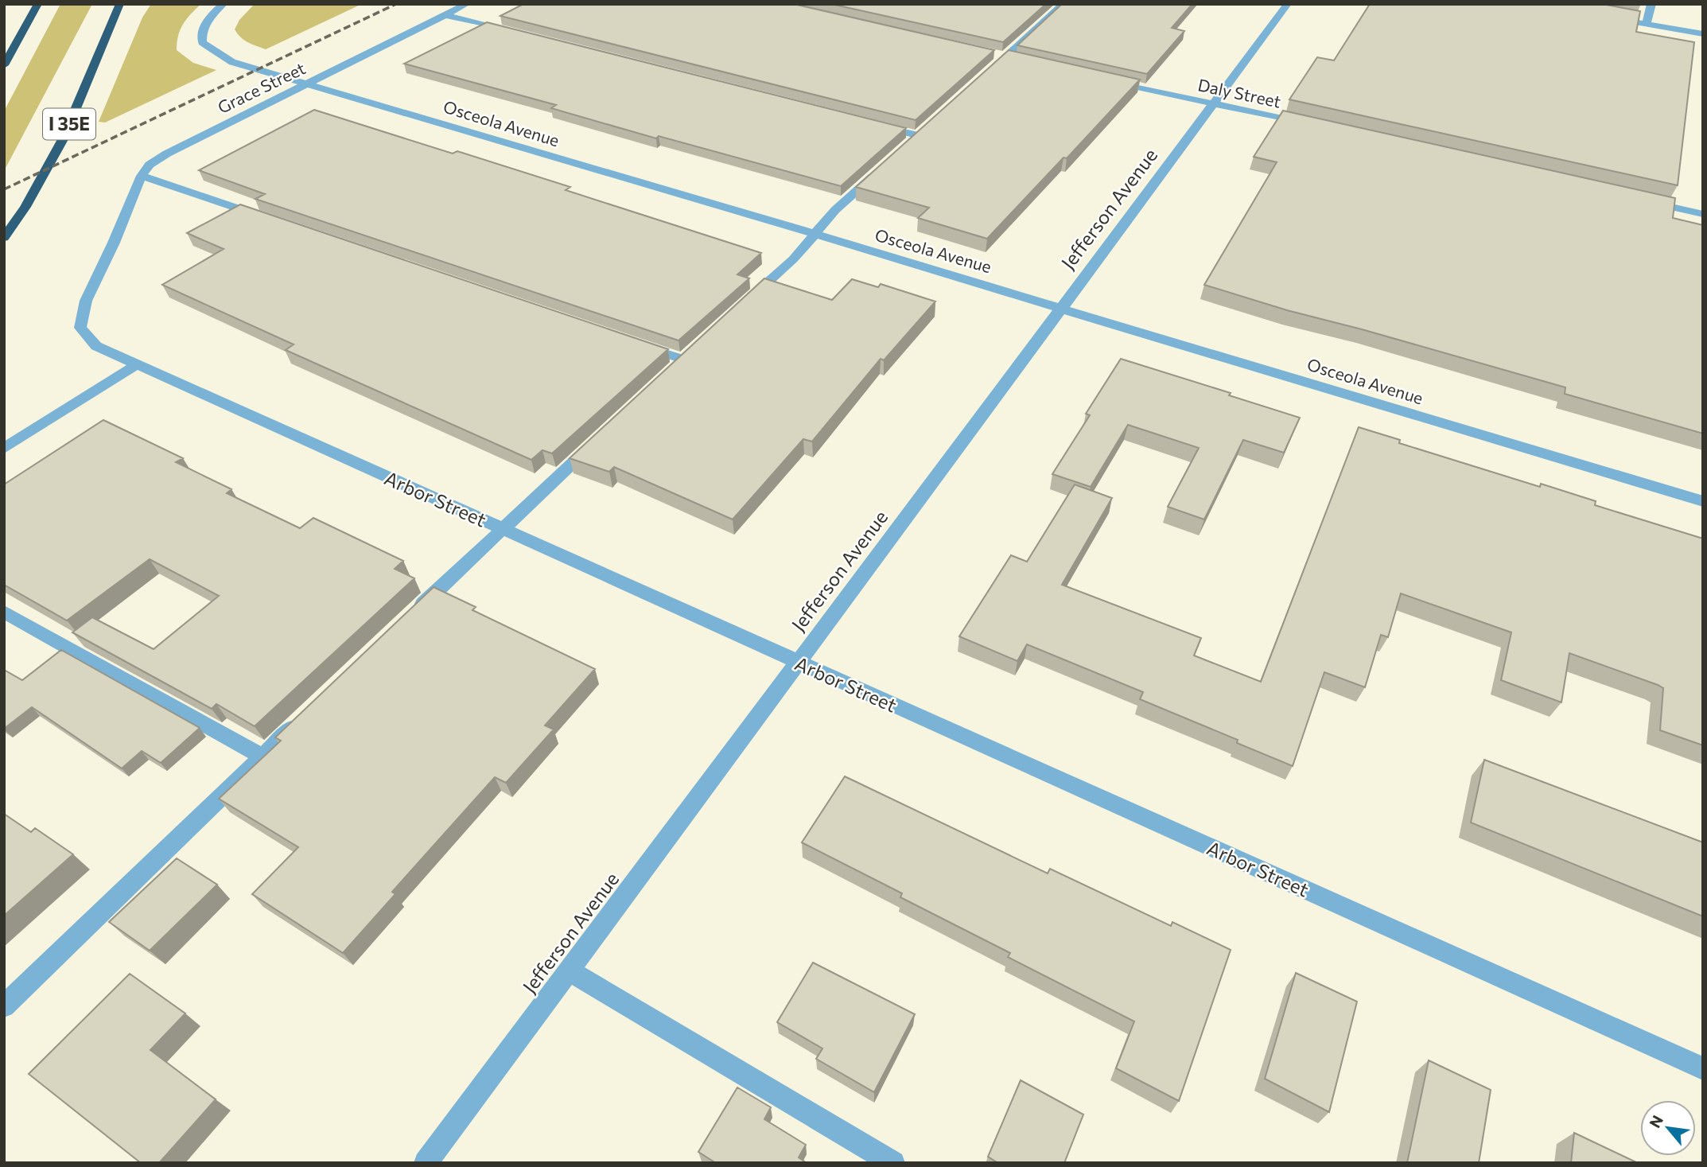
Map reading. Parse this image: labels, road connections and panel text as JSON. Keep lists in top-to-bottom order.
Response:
{
  "streets": {
    "highway": ["I 35E"],
    "street": [
      "Grace Street",
      "Daly Street",
      "Osceola Avenue",
      "Jefferson Avenue",
      "Arbor Street"
    ]
  },
  "crossings": [
    ["Grace Street", "Osceola Avenue"],
    ["Grace Street", "Arbor Street"],
    ["Daly Street", "Jefferson Avenue"],
    ["Osceola Avenue", "Jefferson Avenue"],
    ["Jefferson Avenue", "Arbor Street"]
  ],
  "north": "top left"
}
